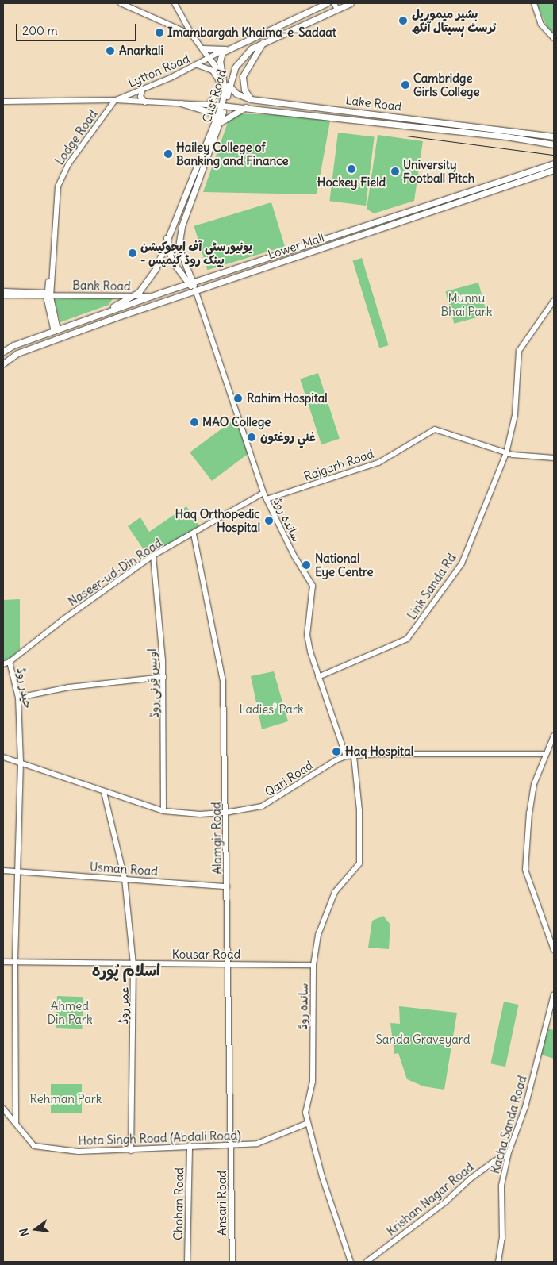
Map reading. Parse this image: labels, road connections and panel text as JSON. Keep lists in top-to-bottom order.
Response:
{
  "streets": {
    "main road": [
      "Lytton Road",
      "Cust Road",
      "Lake Road",
      "Lodge Road",
      "Lower Mall",
      "Bank Road",
      "Rajgarh Road",
      "ساندہ روڈ",
      "Naseer-ud-Din Road",
      "Link Sanda Rd",
      "اویس قرنی روڈ",
      "حیدر روڈ",
      "Qari Road",
      "Alamgir Road",
      "Usman Road",
      "Kousar Road",
      "عمر روڈ",
      "Kacha Sanda Road",
      "Hota Singh Road (Abdali Road)",
      "Krishan Nagar Road",
      "Ansari Road",
      "Chohan Road"
    ]
  },
  "crossings": [
    ["Lytton Road", "Cust Road"],
    ["Lytton Road", "Lake Road"],
    ["Lytton Road", "Lodge Road"],
    ["Cust Road", "Lake Road"],
    ["Cust Road", "Lower Mall"],
    ["Cust Road", "Bank Road"],
    ["Lodge Road", "Lower Mall"],
    ["Lodge Road", "Bank Road"],
    ["Lower Mall", "Bank Road"],
    ["Lower Mall", "ساندہ روڈ"],
    ["Rajgarh Road", "ساندہ روڈ"],
    ["Rajgarh Road", "Link Sanda Rd"],
    ["ساندہ روڈ", "Naseer-ud-Din Road"],
    ["ساندہ روڈ", "Link Sanda Rd"],
    ["ساندہ روڈ", "Qari Road"],
    ["ساندہ روڈ", "Kousar Road"],
    ["ساندہ روڈ", "Hota Singh Road (Abdali Road)"],
    ["Naseer-ud-Din Road", "اویس قرنی روڈ"],
    ["Naseer-ud-Din Road", "حیدر روڈ"],
    ["Naseer-ud-Din Road", "Alamgir Road"],
    ["اویس قرنی روڈ", "Qari Road"],
    ["حیدر روڈ", "Qari Road"],
    ["حیدر روڈ", "Usman Road"],
    ["حیدر روڈ", "Kousar Road"],
    ["حیدر روڈ", "Hota Singh Road (Abdali Road)"],
    ["Qari Road", "Alamgir Road"],
    ["Qari Road", "عمر روڈ"],
    ["Alamgir Road", "Usman Road"],
    ["Alamgir Road", "Kousar Road"],
    ["Alamgir Road", "Hota Singh Road (Abdali Road)"],
    ["Alamgir Road", "Ansari Road"],
    ["Usman Road", "عمر روڈ"],
    ["Kousar Road", "عمر روڈ"],
    ["عمر روڈ", "Hota Singh Road (Abdali Road)"],
    ["Kacha Sanda Road", "Krishan Nagar Road"],
    ["Hota Singh Road (Abdali Road)", "Ansari Road"],
    ["Hota Singh Road (Abdali Road)", "Chohan Road"]
  ],
  "districts": ["اسلام پُورہ"],
  "parks": [
    "Munnu Bhai Park",
    "Ladies' Park",
    "Ahmed Din Park",
    "Sanda Graveyard",
    "Rehman Park"
  ],
  "places": [
    "بشیر میموریل ٹرسٹ ہسپتال آنکھ",
    "Imambargah Khaima-e-Sadaat",
    "Anarkali",
    "Cambridge Girls College",
    "Hailey College of Banking and Finance",
    "Hockey Field",
    "University Football Pitch",
    "یونیورسٹی آف ایجوکیشن - بینک روڈ کیمپس",
    "Rahim Hospital",
    "MAO College",
    "غني روغتون",
    "Haq Orthopedic Hospital",
    "National Eye Centre",
    "Haq Hospital"
  ],
  "scale_bar": "200 m",
  "north": "left"
}
